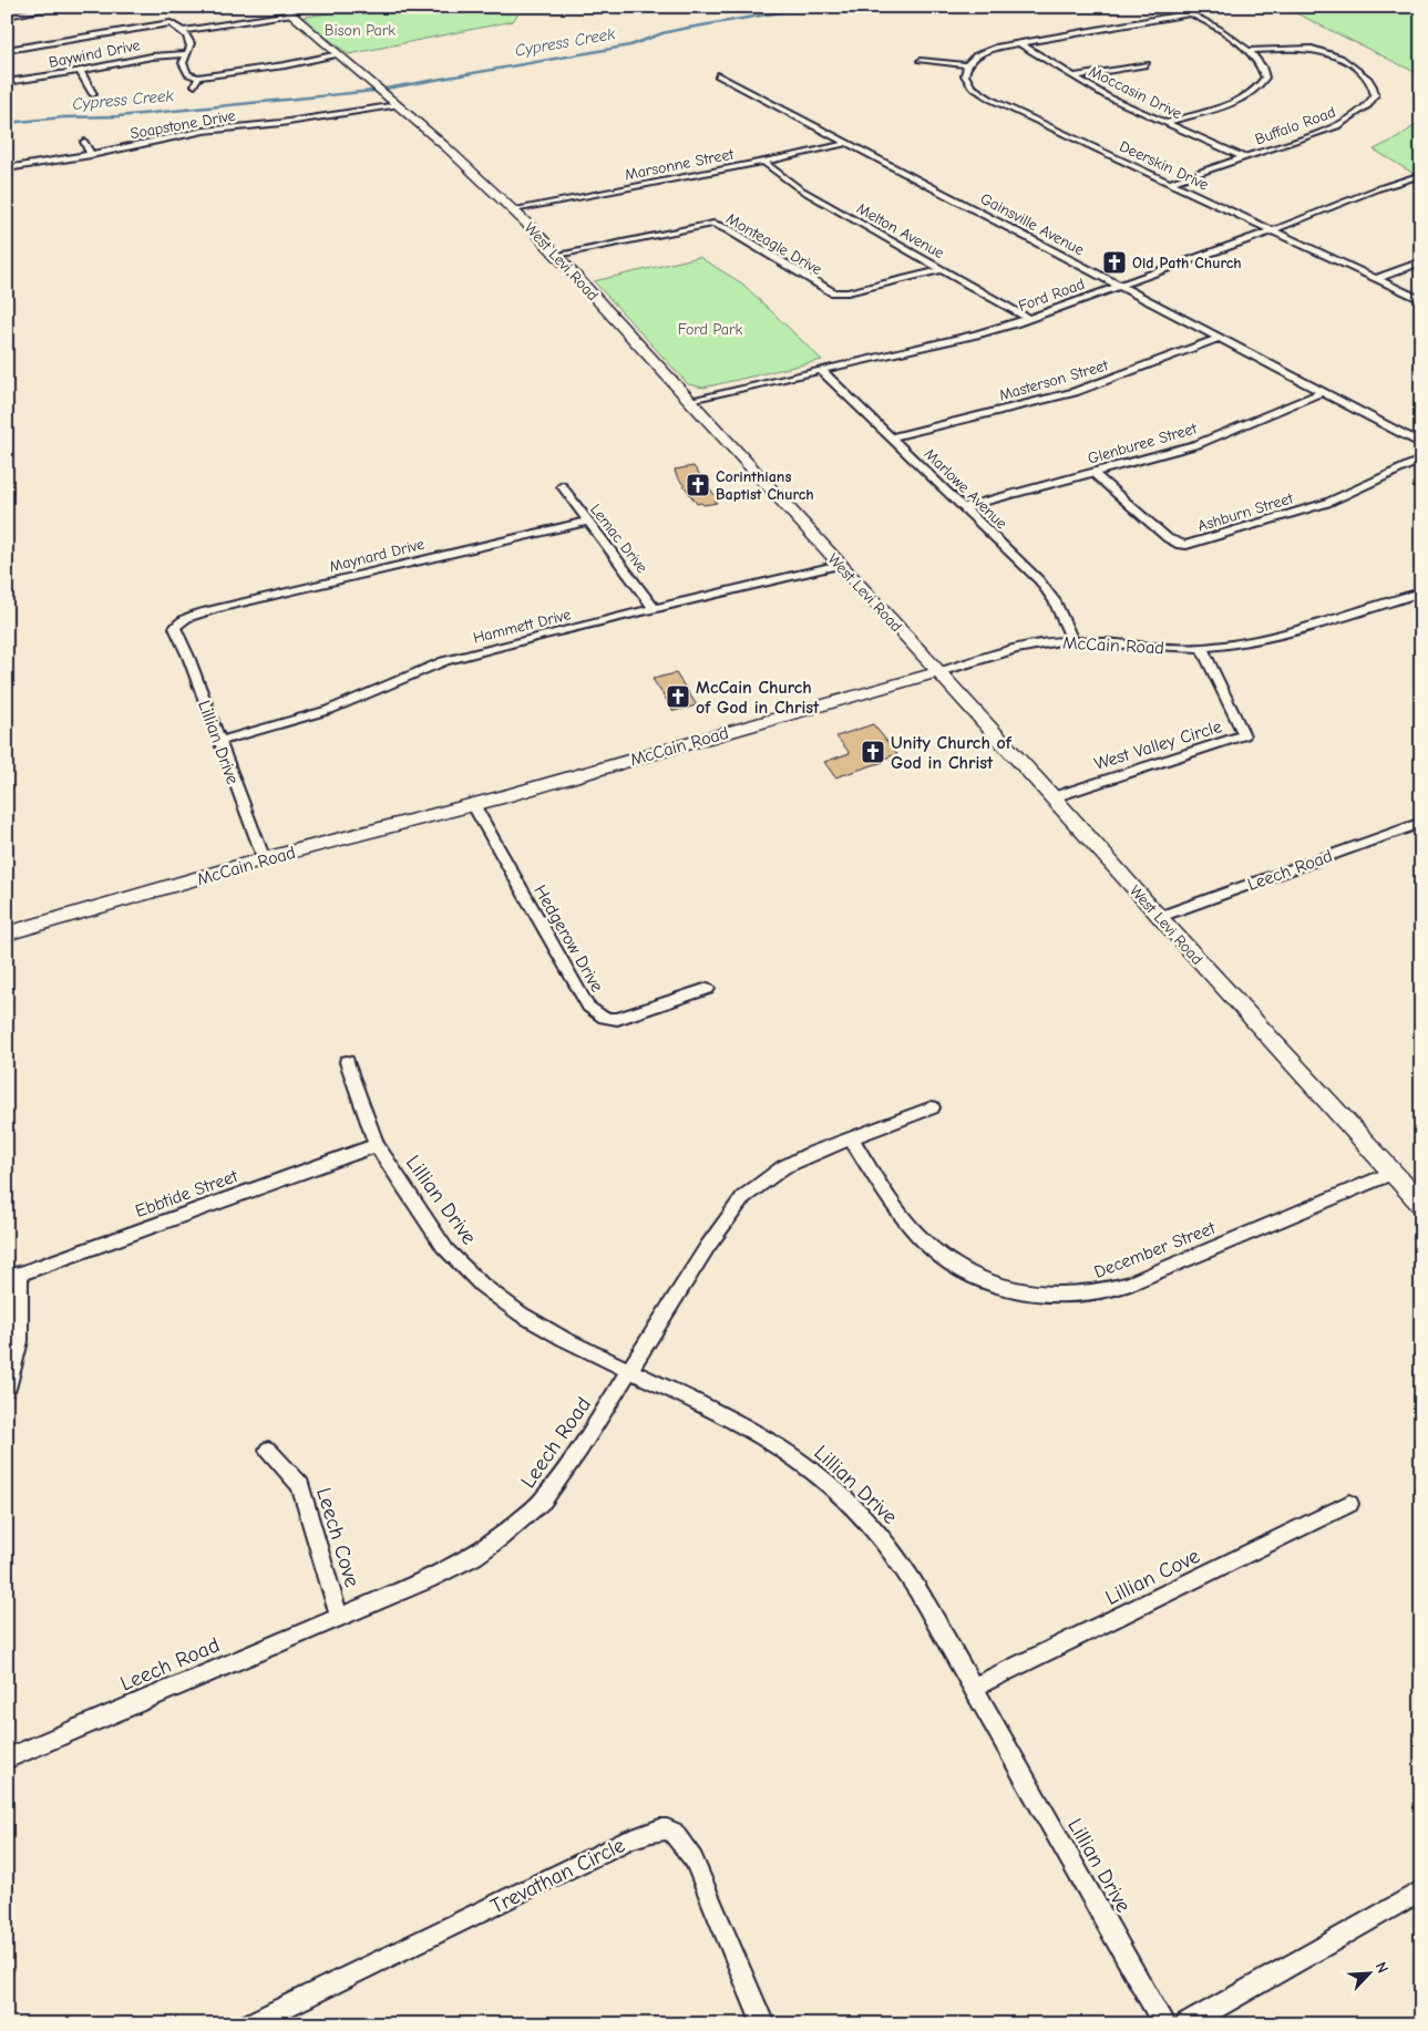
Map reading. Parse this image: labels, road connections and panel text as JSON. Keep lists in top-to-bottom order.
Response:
{
  "streets": {
    "street": [
      "Baywind Drive",
      "Moccasin Drive",
      "Soapstone Drive",
      "Buffalo Road",
      "Marsonne Street",
      "Deerskin Drive",
      "Gainsville Avenue",
      "Melton Avenue",
      "Monteagle Drive",
      "West Levi Road",
      "Ford Road",
      "Masterson Street",
      "Glenburee Street",
      "Marlowe Avenue",
      "Ashburn Street",
      "Lemac Drive",
      "Maynard Drive",
      "Hammett Drive",
      "McCain Road",
      "Lillian Drive",
      "West Valley Circle",
      "Leech Road",
      "Hedgerow Drive",
      "Ebbtide Street",
      "December Street",
      "Leech Cove",
      "Lillian Cove",
      "Trevathan Circle"
    ]
  },
  "crossings": [
    ["Moccasin Drive", "Buffalo Road"],
    ["Soapstone Drive", "West Levi Road"],
    ["Buffalo Road", "Deerskin Drive"],
    ["Marsonne Street", "Gainsville Avenue"],
    ["Marsonne Street", "Melton Avenue"],
    ["Marsonne Street", "West Levi Road"],
    ["Deerskin Drive", "Ford Road"],
    ["Gainsville Avenue", "Ford Road"],
    ["Gainsville Avenue", "Masterson Street"],
    ["Gainsville Avenue", "Glenburee Street"],
    ["Melton Avenue", "Monteagle Drive"],
    ["Melton Avenue", "Ford Road"],
    ["Monteagle Drive", "West Levi Road"],
    ["West Levi Road", "Ford Road"],
    ["West Levi Road", "Hammett Drive"],
    ["West Levi Road", "McCain Road"],
    ["West Levi Road", "West Valley Circle"],
    ["West Levi Road", "Leech Road"],
    ["West Levi Road", "December Street"],
    ["Ford Road", "Marlowe Avenue"],
    ["Masterson Street", "Marlowe Avenue"],
    ["Glenburee Street", "Marlowe Avenue"],
    ["Glenburee Street", "Ashburn Street"],
    ["Marlowe Avenue", "McCain Road"],
    ["Lemac Drive", "Maynard Drive"],
    ["Lemac Drive", "Hammett Drive"],
    ["Maynard Drive", "Lillian Drive"],
    ["Hammett Drive", "Lillian Drive"],
    ["McCain Road", "Lillian Drive"],
    ["McCain Road", "West Valley Circle"],
    ["McCain Road", "Hedgerow Drive"],
    ["Lillian Drive", "Leech Road"],
    ["Lillian Drive", "Ebbtide Street"],
    ["Lillian Drive", "Lillian Cove"],
    ["Leech Road", "December Street"],
    ["Leech Road", "Leech Cove"]
  ],
  "water": ["Cypress Creek"],
  "parks": ["Bison Park", "Ford Park"],
  "places": {
    "church": [
      "Old Path Church",
      "Corinthians Baptist Church",
      "McCain Church of God in Christ",
      "Unity Church of God in Christ"
    ]
  },
  "north": "top right"
}
